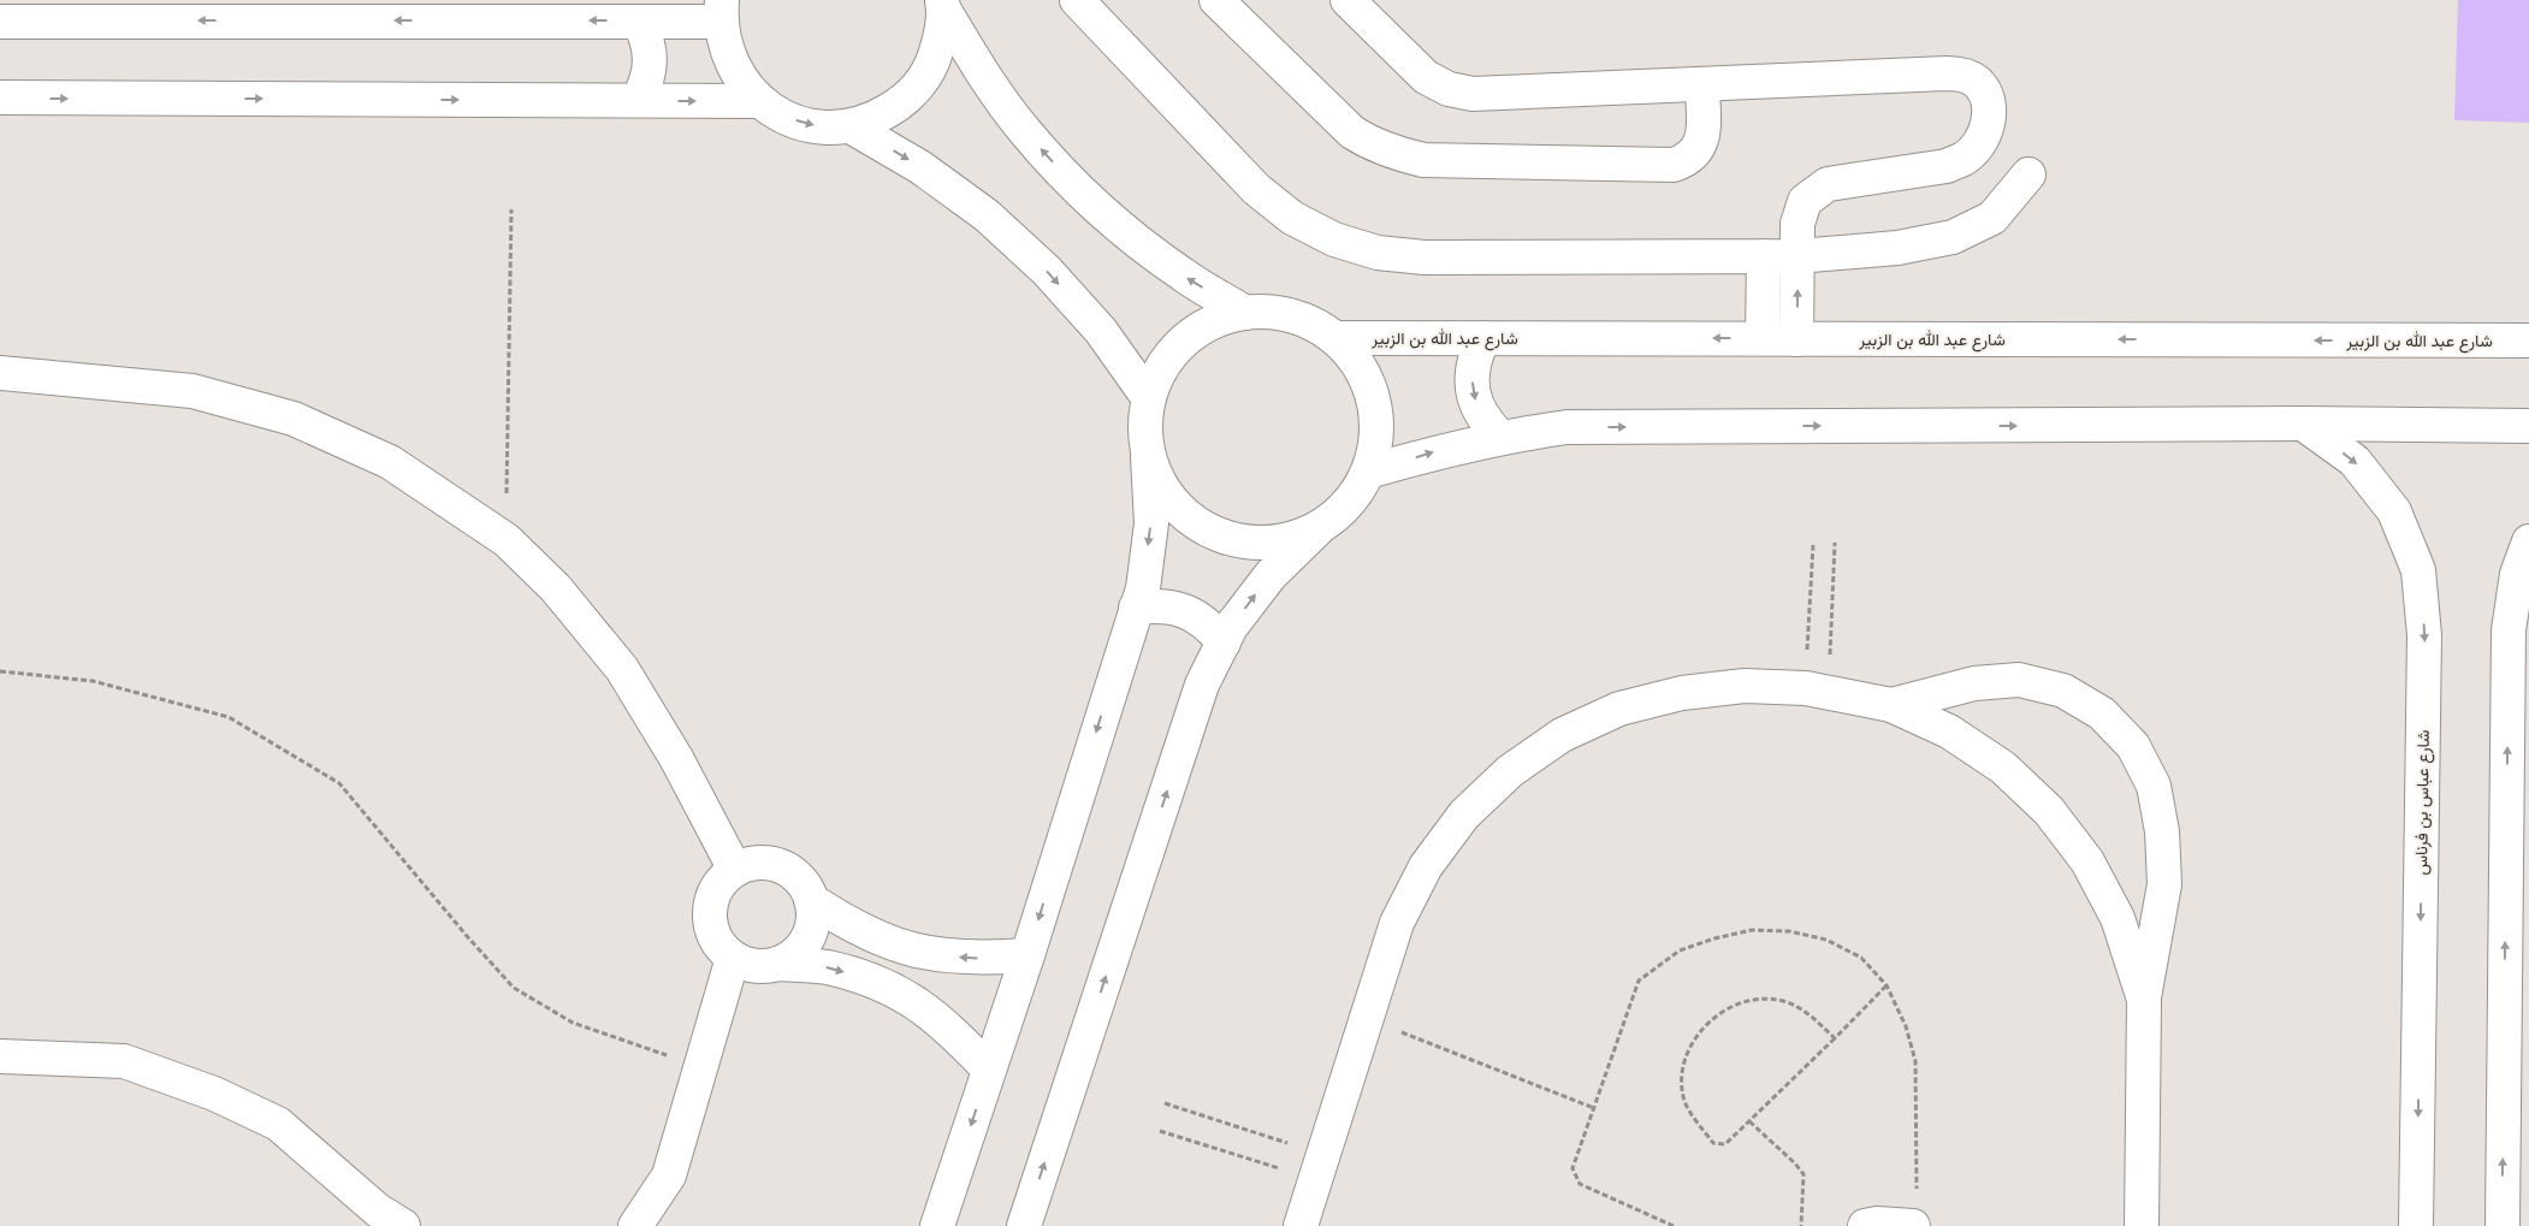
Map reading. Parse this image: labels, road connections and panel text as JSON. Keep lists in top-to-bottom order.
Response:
{
  "streets": {
    "street": ["شارع عبد الله بن الزبير", "شارع عباس بن فرناس"]
  }
}
